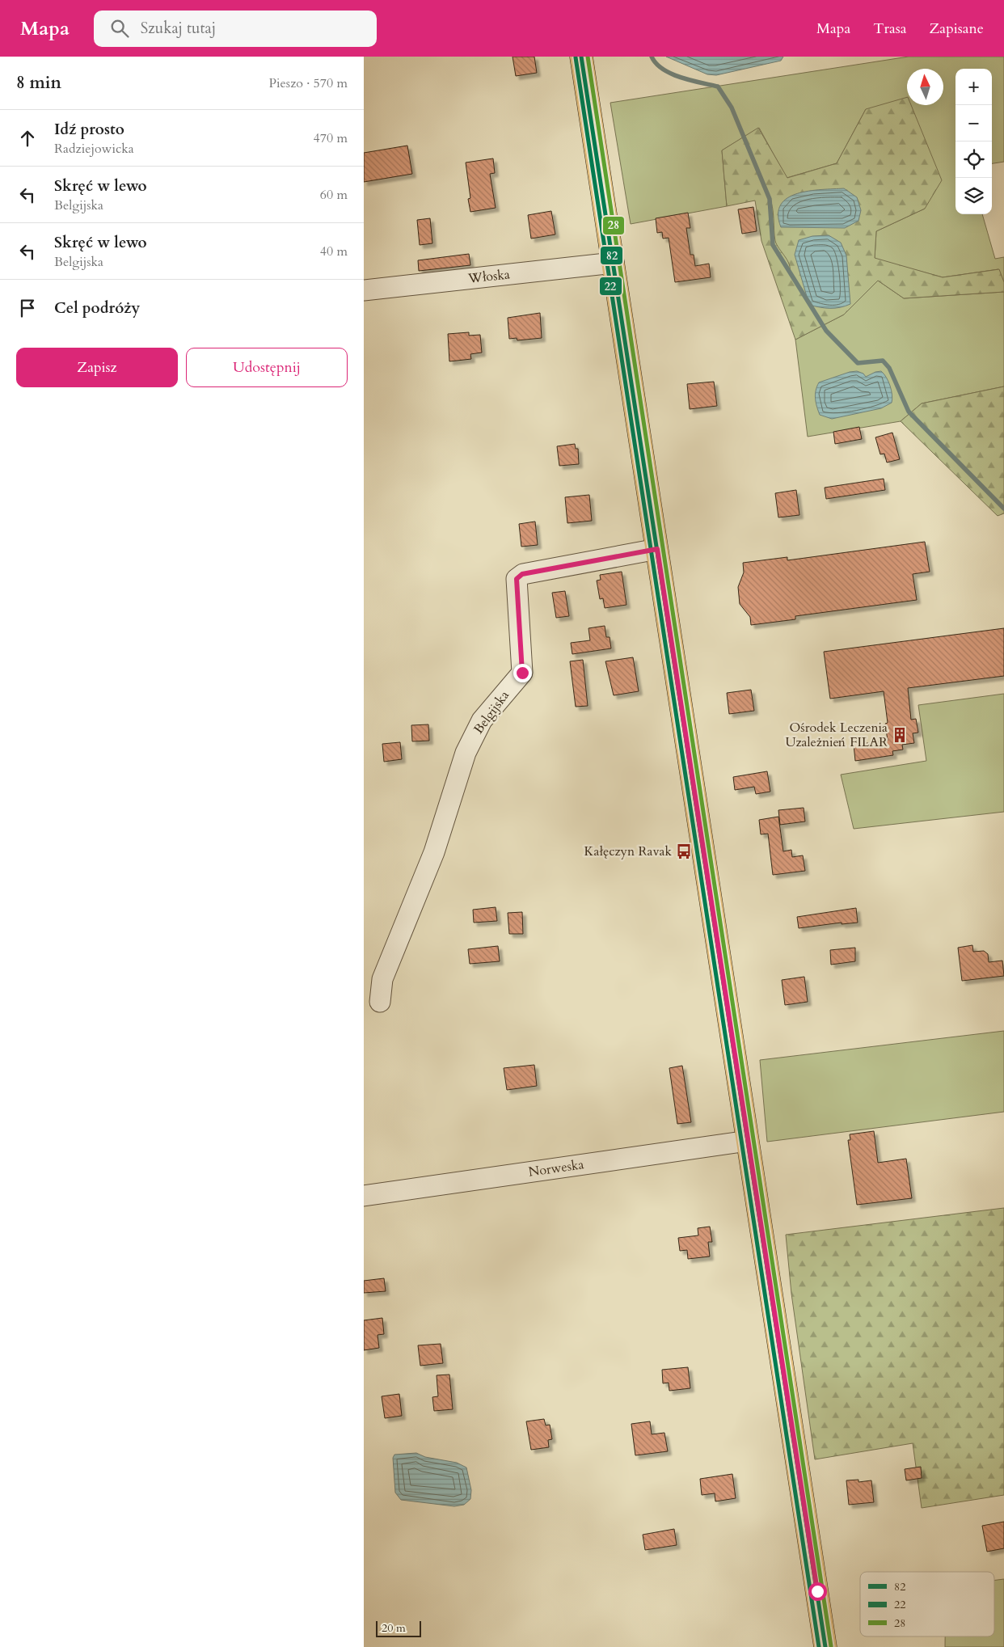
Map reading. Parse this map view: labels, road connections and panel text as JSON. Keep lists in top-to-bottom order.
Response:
{
  "streets": {
    "street": ["Włoska", "Belgijska", "Norweska"]
  },
  "places": {
    "building": ["Ośrodek Leczenia Uzależnień FILAR"],
    "bus stop": ["Kałęczyn Ravak"]
  },
  "lines": ["transit line 82", "transit line 28", "transit line 22"],
  "legend": ["82", "22", "28"],
  "scale_bar": "20 m",
  "north": "top",
  "page": {
    "header": "Mapa",
    "search": "Szukaj tutaj",
    "nav": ["Mapa", "Trasa", "Zapisane"],
    "heading": ["8 min", "Pieszo · 570 m"],
    "map_buttons": ["+", "−"],
    "list": [
      ["Idź prosto", "Radziejowicka", "470 m"],
      ["Skręć w lewo", "Belgijska", "60 m"],
      ["Skręć w lewo", "Belgijska", "40 m"],
      "Cel podróży"
    ],
    "buttons": ["Zapisz", "Udostępnij"],
    "scale": "20 m"
  }
}
